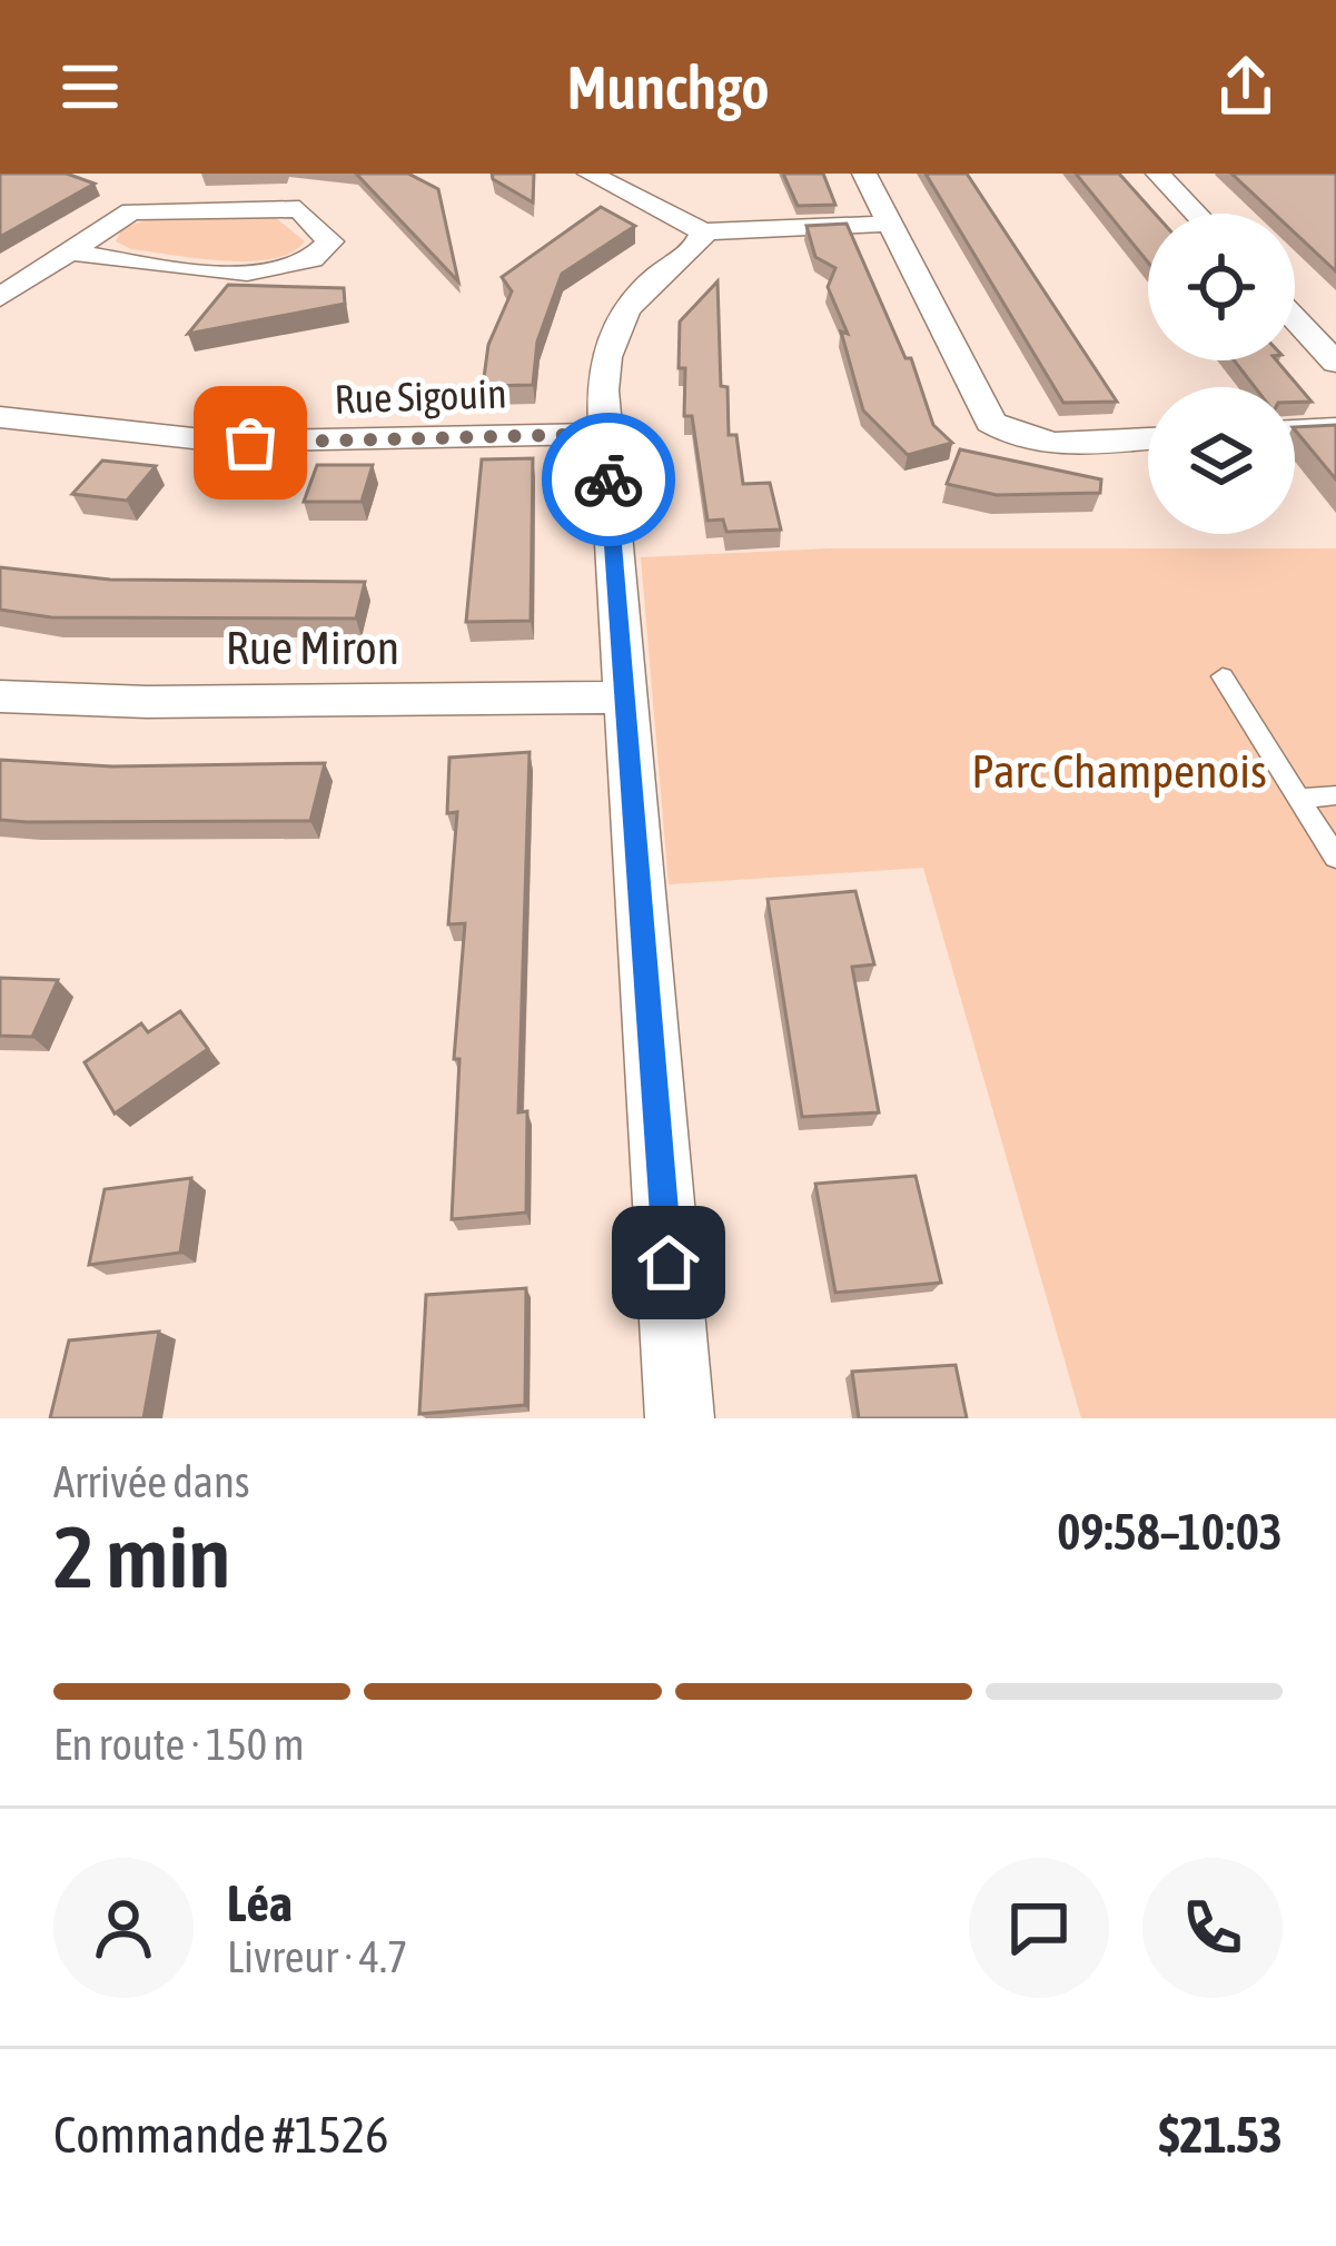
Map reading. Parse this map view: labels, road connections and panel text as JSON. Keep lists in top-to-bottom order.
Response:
{
  "streets": {
    "street": ["Rue Sigouin", "Rue Miron"]
  },
  "parks": ["Parc Champenois"],
  "page": {
    "header": "Munchgo",
    "heading": ["2 min", "Arrivée dans", "09:58–10:03"],
    "panel": [
      "Léa",
      "Livreur · 4.7",
      "Commande #1526",
      "$21.53"
    ],
    "bar": "En route · 150 m"
  }
}
